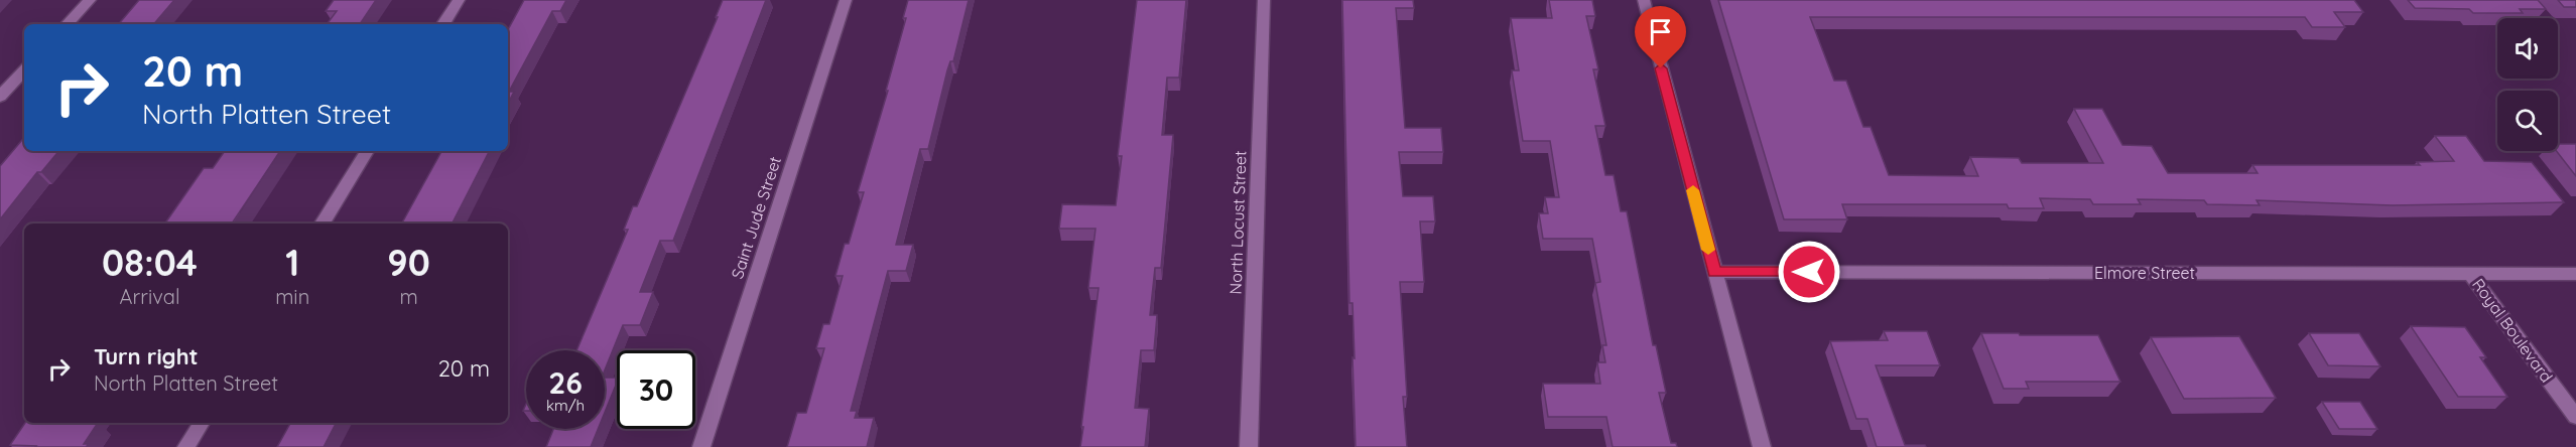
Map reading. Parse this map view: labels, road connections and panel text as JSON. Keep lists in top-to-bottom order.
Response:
{
  "streets": {
    "street": [
      "Saint Jude Street",
      "North Locust Street",
      "Elmore Street",
      "Royal Boulevard"
    ]
  },
  "crossings": [
    ["Elmore Street", "Royal Boulevard"]
  ],
  "page": {
    "turn": ["20 m", "North Platten Street"],
    "eta": [
      "08:04",
      "Arrival",
      "1",
      "min",
      "90",
      "m"
    ],
    "list": [
      {
        "name": "Turn right",
        "note": "North Platten Street",
        "value": "20 m"
      }
    ],
    "speed": "26 km/h",
    "limit": "30"
  }
}
